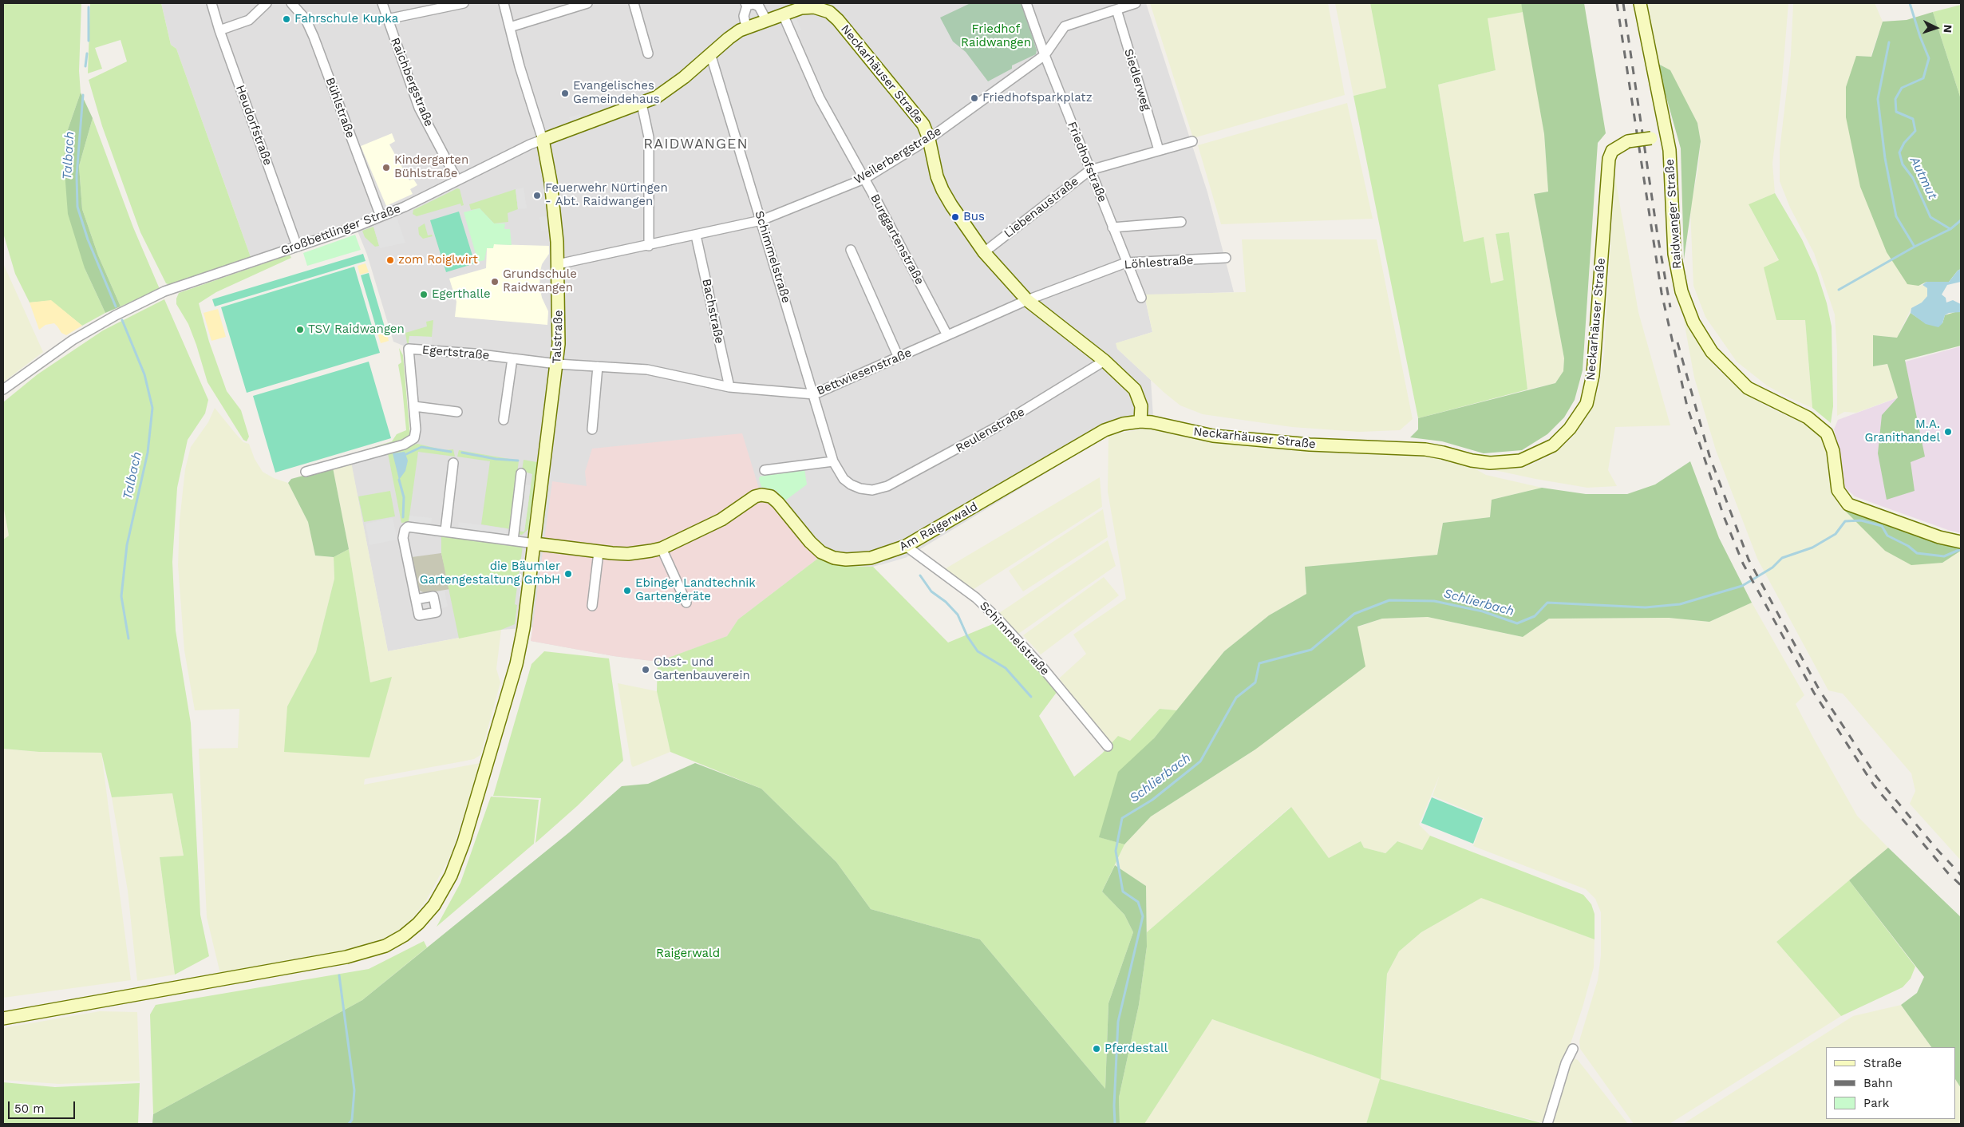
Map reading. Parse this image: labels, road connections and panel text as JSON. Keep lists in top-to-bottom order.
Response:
{
  "streets": {
    "street": [
      "Neckarhäuser Straße",
      "Siedlerweg",
      "Raichbergstraße",
      "Bühlstraße",
      "Heudorfstraße",
      "Weilerbergstraße",
      "Friedhofstraße",
      "Liebenaustraße",
      "Raidwanger Straße",
      "Großbettlinger Straße",
      "Burggartenstraße",
      "Schimmelstraße",
      "Löhlestraße",
      "Bachstraße",
      "Talstraße",
      "Egertstraße",
      "Bettwiesenstraße",
      "Reulenstraße",
      "Am Raigerwald"
    ]
  },
  "crossings": [
    ["Neckarhäuser Straße", "Weilerbergstraße"],
    ["Neckarhäuser Straße", "Liebenaustraße"],
    ["Neckarhäuser Straße", "Raidwanger Straße"],
    ["Neckarhäuser Straße", "Großbettlinger Straße"],
    ["Neckarhäuser Straße", "Burggartenstraße"],
    ["Neckarhäuser Straße", "Löhlestraße"],
    ["Neckarhäuser Straße", "Bettwiesenstraße"],
    ["Neckarhäuser Straße", "Reulenstraße"],
    ["Neckarhäuser Straße", "Am Raigerwald"],
    ["Siedlerweg", "Weilerbergstraße"],
    ["Siedlerweg", "Liebenaustraße"],
    ["Raichbergstraße", "Großbettlinger Straße"],
    ["Bühlstraße", "Großbettlinger Straße"],
    ["Heudorfstraße", "Großbettlinger Straße"],
    ["Weilerbergstraße", "Friedhofstraße"],
    ["Weilerbergstraße", "Burggartenstraße"],
    ["Weilerbergstraße", "Schimmelstraße"],
    ["Weilerbergstraße", "Bachstraße"],
    ["Weilerbergstraße", "Talstraße"],
    ["Friedhofstraße", "Liebenaustraße"],
    ["Friedhofstraße", "Löhlestraße"],
    ["Großbettlinger Straße", "Burggartenstraße"],
    ["Großbettlinger Straße", "Schimmelstraße"],
    ["Großbettlinger Straße", "Talstraße"],
    ["Burggartenstraße", "Bettwiesenstraße"],
    ["Schimmelstraße", "Bettwiesenstraße"],
    ["Schimmelstraße", "Reulenstraße"],
    ["Schimmelstraße", "Am Raigerwald"],
    ["Löhlestraße", "Bettwiesenstraße"],
    ["Bachstraße", "Bettwiesenstraße"],
    ["Talstraße", "Egertstraße"],
    ["Talstraße", "Bettwiesenstraße"],
    ["Talstraße", "Am Raigerwald"],
    ["Egertstraße", "Bettwiesenstraße"]
  ],
  "districts": ["RAIDWANGEN"],
  "water": ["Talbach", "Autmut", "Schlierbach"],
  "parks": ["Friedhof Raidwangen", "Raigerwald"],
  "places": [
    "Fahrschule Kupka",
    "Evangelisches Gemeindehaus",
    "Friedhofsparkplatz",
    "Kindergarten Bühlstraße",
    "Feuerwehr Nürtingen - Abt. Raidwangen",
    "Bus",
    "zom Roiglwirt",
    "Grundschule Raidwangen",
    "Egerthalle",
    "TSV Raidwangen",
    "M.A. Granithandel",
    "die Bäumler Gartengestaltung GmbH",
    "Ebinger Landtechnik Gartengeräte",
    "Obst- und Gartenbauverein",
    "Pferdestall"
  ],
  "legend": ["Straße", "Bahn", "Park"],
  "scale_bar": "50 m",
  "north": "right"
}
